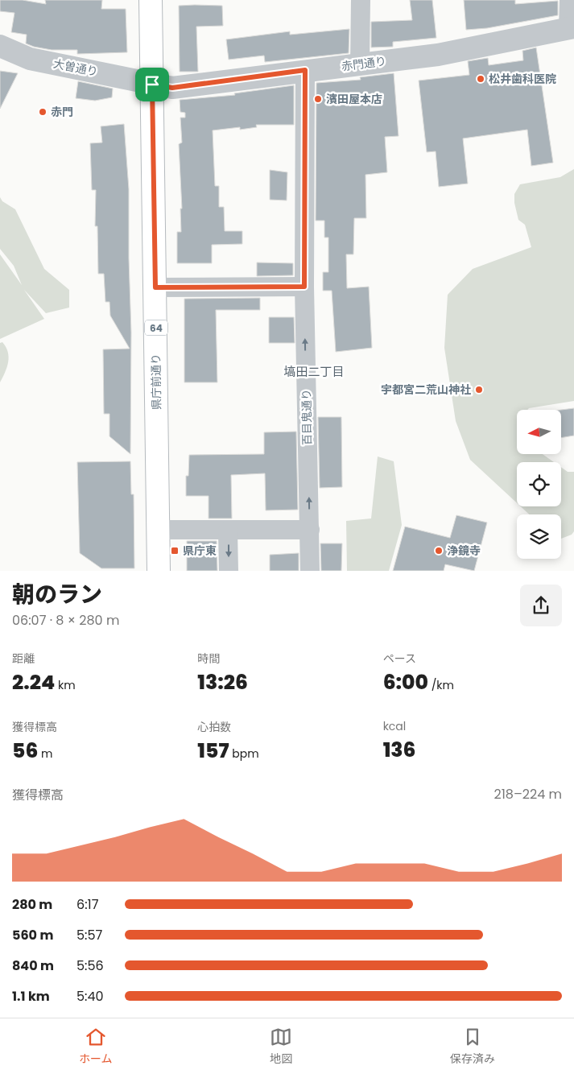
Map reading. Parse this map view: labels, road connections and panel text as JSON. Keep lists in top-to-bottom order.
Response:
{
  "streets": {
    "main road": ["64", "県庁前通り"],
    "street": ["赤門通り", "大曽通り", "百目鬼通り"]
  },
  "crossings": [
    ["赤門通り", "大曽通り"],
    ["赤門通り", "県庁前通り"],
    ["赤門通り", "百目鬼通り"],
    ["大曽通り", "県庁前通り"]
  ],
  "one_way": ["百目鬼通り"],
  "districts": ["塙田二丁目"],
  "places": {
    "other": [
      "松井歯科医院",
      "濱田屋本店",
      "赤門",
      "宇都宮二荒山神社",
      "浄鏡寺"
    ],
    "transit": ["県庁東"]
  },
  "north": "left",
  "page": {
    "heading": ["朝のラン", "06:07 · 8 × 280 m"],
    "stats": [
      ["距離", "2.24 km"],
      ["時間", "13:26"],
      ["ペース", "6:00 /km"],
      ["獲得標高", "56 m"],
      ["心拍数", "157 bpm"],
      ["kcal", "136"]
    ],
    "chart": ["獲得標高", "218–224 m"],
    "list": [
      {
        "name": "280 m",
        "note": "6:17"
      },
      {
        "name": "560 m",
        "note": "5:57"
      },
      {
        "name": "840 m",
        "note": "5:56"
      },
      {
        "name": "1.1 km",
        "note": "5:40"
      }
    ],
    "tabs": ["ホーム", "地図", "保存済み"]
  }
}
